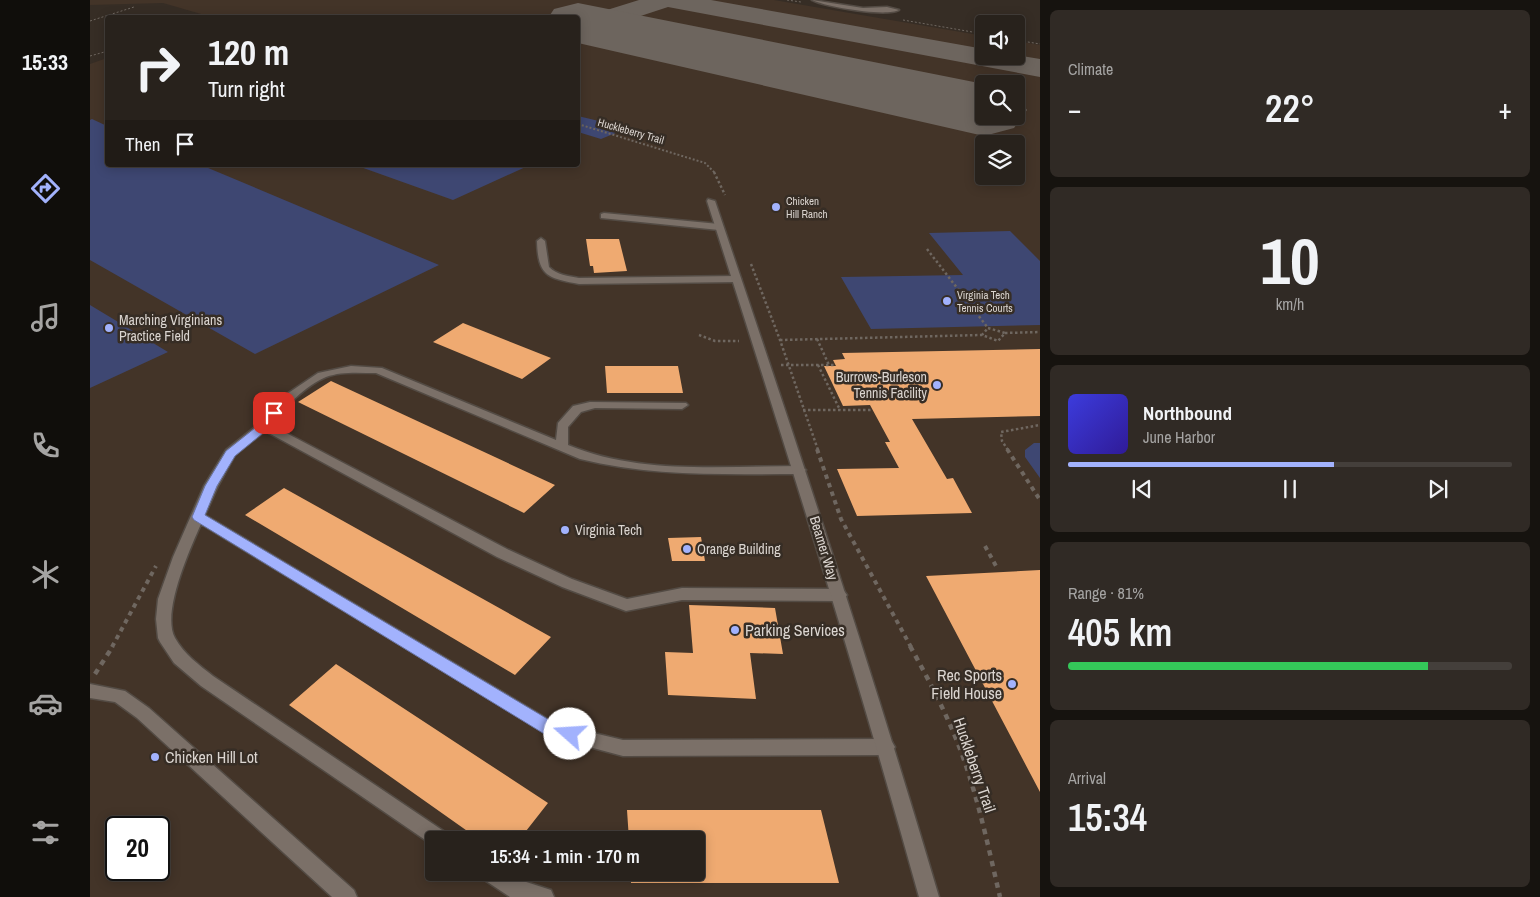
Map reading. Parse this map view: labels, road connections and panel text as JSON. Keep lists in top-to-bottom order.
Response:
{
  "streets": {
    "street": ["Beamer Way"],
    "path": ["Huckleberry Trail"]
  },
  "places": [
    "Chicken Hill Ranch",
    "Virginia Tech Tennis Courts",
    "Marching Virginians Practice Field",
    "Burrows-Burleson Tennis Facility",
    "Virginia Tech",
    "Orange Building",
    "Parking Services",
    "Rec Sports Field House",
    "Chicken Hill Lot"
  ],
  "page": {
    "tabs": "15:33",
    "tile": [
      "Climate",
      ["10", "km/h"],
      ["Range · 81%", "405 km"],
      ["Arrival", "15:34"]
    ],
    "turn": ["120 m", "Turn right"],
    "heat": ["−", "22°", "+"],
    "then": "Then",
    "song": ["Northbound", "June Harbor"],
    "limit": "20",
    "trip": "15:34 · 1 min · 170 m"
  }
}
